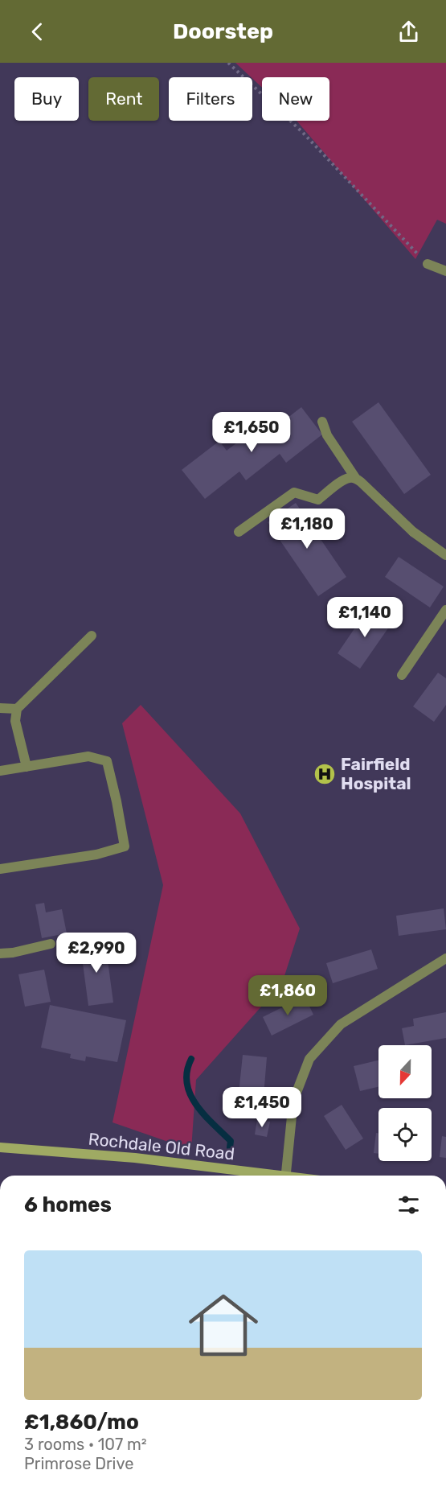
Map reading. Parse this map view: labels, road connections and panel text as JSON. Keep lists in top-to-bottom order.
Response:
{
  "streets": {
    "main road": ["Rochdale Old Road"]
  },
  "places": {
    "hospital": ["Fairfield Hospital"]
  },
  "north": "bottom",
  "page": {
    "header": "Doorstep",
    "chip": [
      "Buy",
      "Rent",
      "Filters",
      "New"
    ],
    "price": [
      "£1,650",
      "£1,180",
      "£1,140",
      "£2,990",
      "£1,860",
      "£1,450"
    ],
    "heading": "6 homes",
    "list": [
      {
        "name": "£1,860/mo",
        "note": "3 rooms · 107 m² · Primrose Drive"
      }
    ]
  }
}
